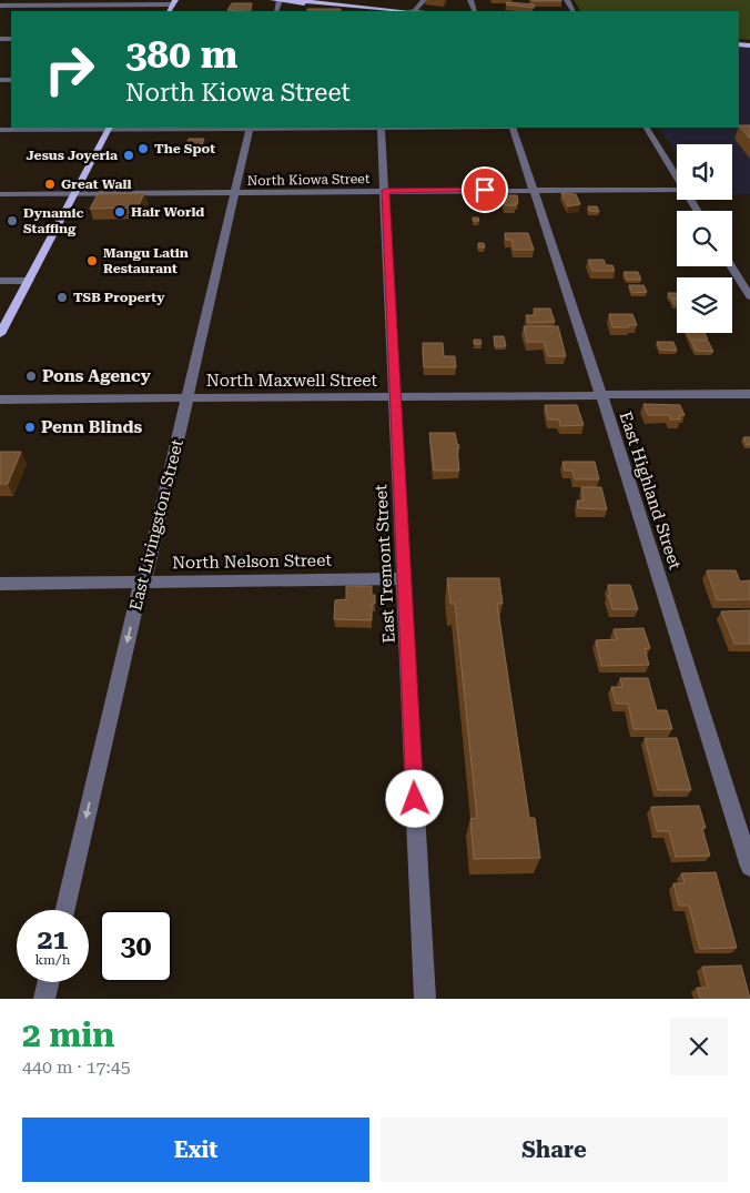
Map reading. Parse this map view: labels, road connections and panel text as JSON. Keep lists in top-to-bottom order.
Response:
{
  "streets": {
    "street": [
      "North Kiowa Street",
      "North Maxwell Street",
      "East Highland Street",
      "East Livingston Street",
      "North Nelson Street",
      "East Tremont Street"
    ]
  },
  "crossings": [
    ["North Kiowa Street", "East Highland Street"],
    ["North Kiowa Street", "East Livingston Street"],
    ["North Kiowa Street", "East Tremont Street"],
    ["North Maxwell Street", "East Highland Street"],
    ["North Maxwell Street", "East Livingston Street"],
    ["North Maxwell Street", "East Tremont Street"],
    ["East Livingston Street", "North Nelson Street"],
    ["North Nelson Street", "East Tremont Street"]
  ],
  "one_way": ["East Livingston Street"],
  "places": [
    "The Spot",
    "Jesus Joyeria",
    "Great Wall",
    "Hair World",
    "Dynamic Staffing",
    "Mangu Latin Restaurant",
    "TSB Property",
    "Pons Agency",
    "Penn Blinds"
  ],
  "page": {
    "turn": ["380 m", "North Kiowa Street"],
    "speed": "21 km/h",
    "limit": "30",
    "heading": ["2 min", "440 m · 17:45"],
    "buttons": ["Exit", "Share"]
  }
}
